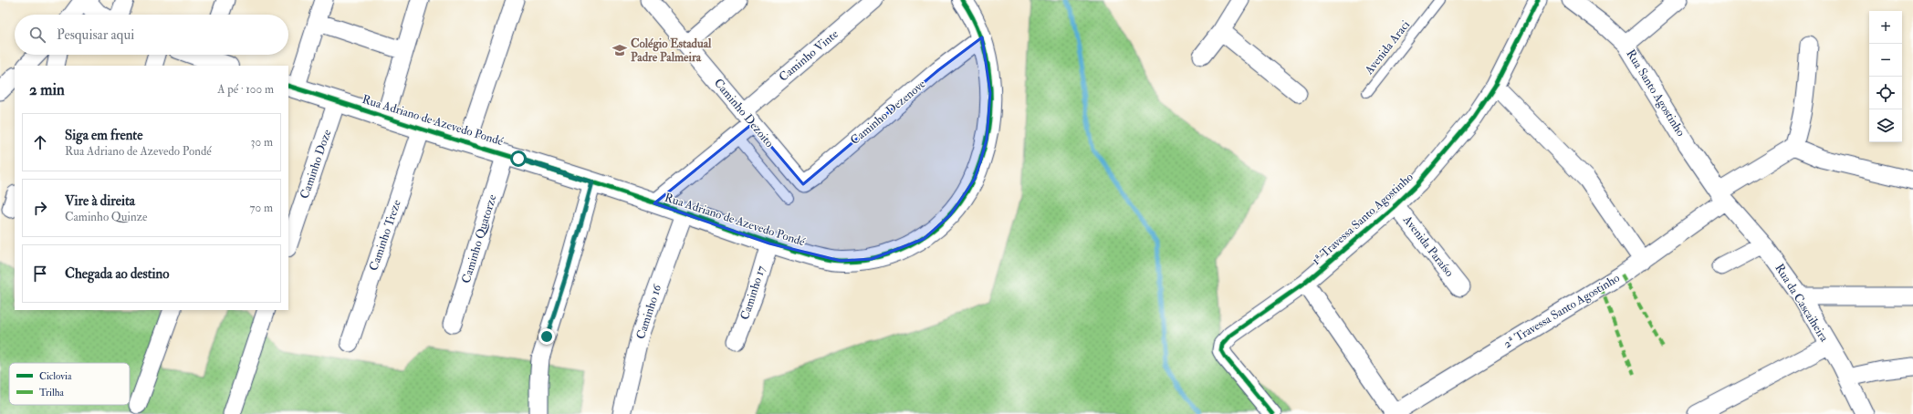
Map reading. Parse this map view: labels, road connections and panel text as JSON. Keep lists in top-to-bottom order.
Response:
{
  "streets": {
    "street": [
      "Caminho Vinte",
      "Rua Santo Agostinho",
      "Caminho Dezenove",
      "Caminho Dezoito",
      "Rua Adriano de Azevedo Pondé",
      "Caminho Doze",
      "1ª Travessa Santo Agostinho",
      "Caminho Treze",
      "Caminho Quatorze",
      "Avenida Paraíso",
      "Caminho 17",
      "Rua da Cascaiheira",
      "2ª Travessa Santo Agostinho",
      "Caminho 16"
    ],
    "lane": ["Avenida Araci"]
  },
  "crossings": [
    ["Caminho Vinte", "Caminho Dezoito"],
    ["Caminho Vinte", "Rua Adriano de Azevedo Pondé"],
    ["Rua Santo Agostinho", "Rua da Cascaiheira"],
    ["Rua Santo Agostinho", "2ª Travessa Santo Agostinho"],
    ["Caminho Dezenove", "Caminho Dezoito"],
    ["Caminho Dezenove", "Rua Adriano de Azevedo Pondé"],
    ["Rua Adriano de Azevedo Pondé", "Caminho Doze"],
    ["Rua Adriano de Azevedo Pondé", "Caminho Treze"],
    ["Rua Adriano de Azevedo Pondé", "Caminho Quatorze"],
    ["Rua Adriano de Azevedo Pondé", "Caminho 17"],
    ["Rua Adriano de Azevedo Pondé", "Caminho 16"],
    ["1ª Travessa Santo Agostinho", "Avenida Paraíso"],
    ["Rua da Cascaiheira", "2ª Travessa Santo Agostinho"]
  ],
  "places": {
    "school or university": ["Colégio Estadual Padre Palmeira"]
  },
  "legend": ["Ciclovia", "Trilha"],
  "page": {
    "map_buttons": ["+", "−"],
    "search": "Pesquisar aqui",
    "heading": ["2 min", "A pé · 100 m"],
    "list": [
      ["Siga em frente", "Rua Adriano de Azevedo Pondé", "30 m"],
      ["Vire à direita", "Caminho Quinze", "70 m"],
      "Chegada ao destino"
    ]
  }
}
